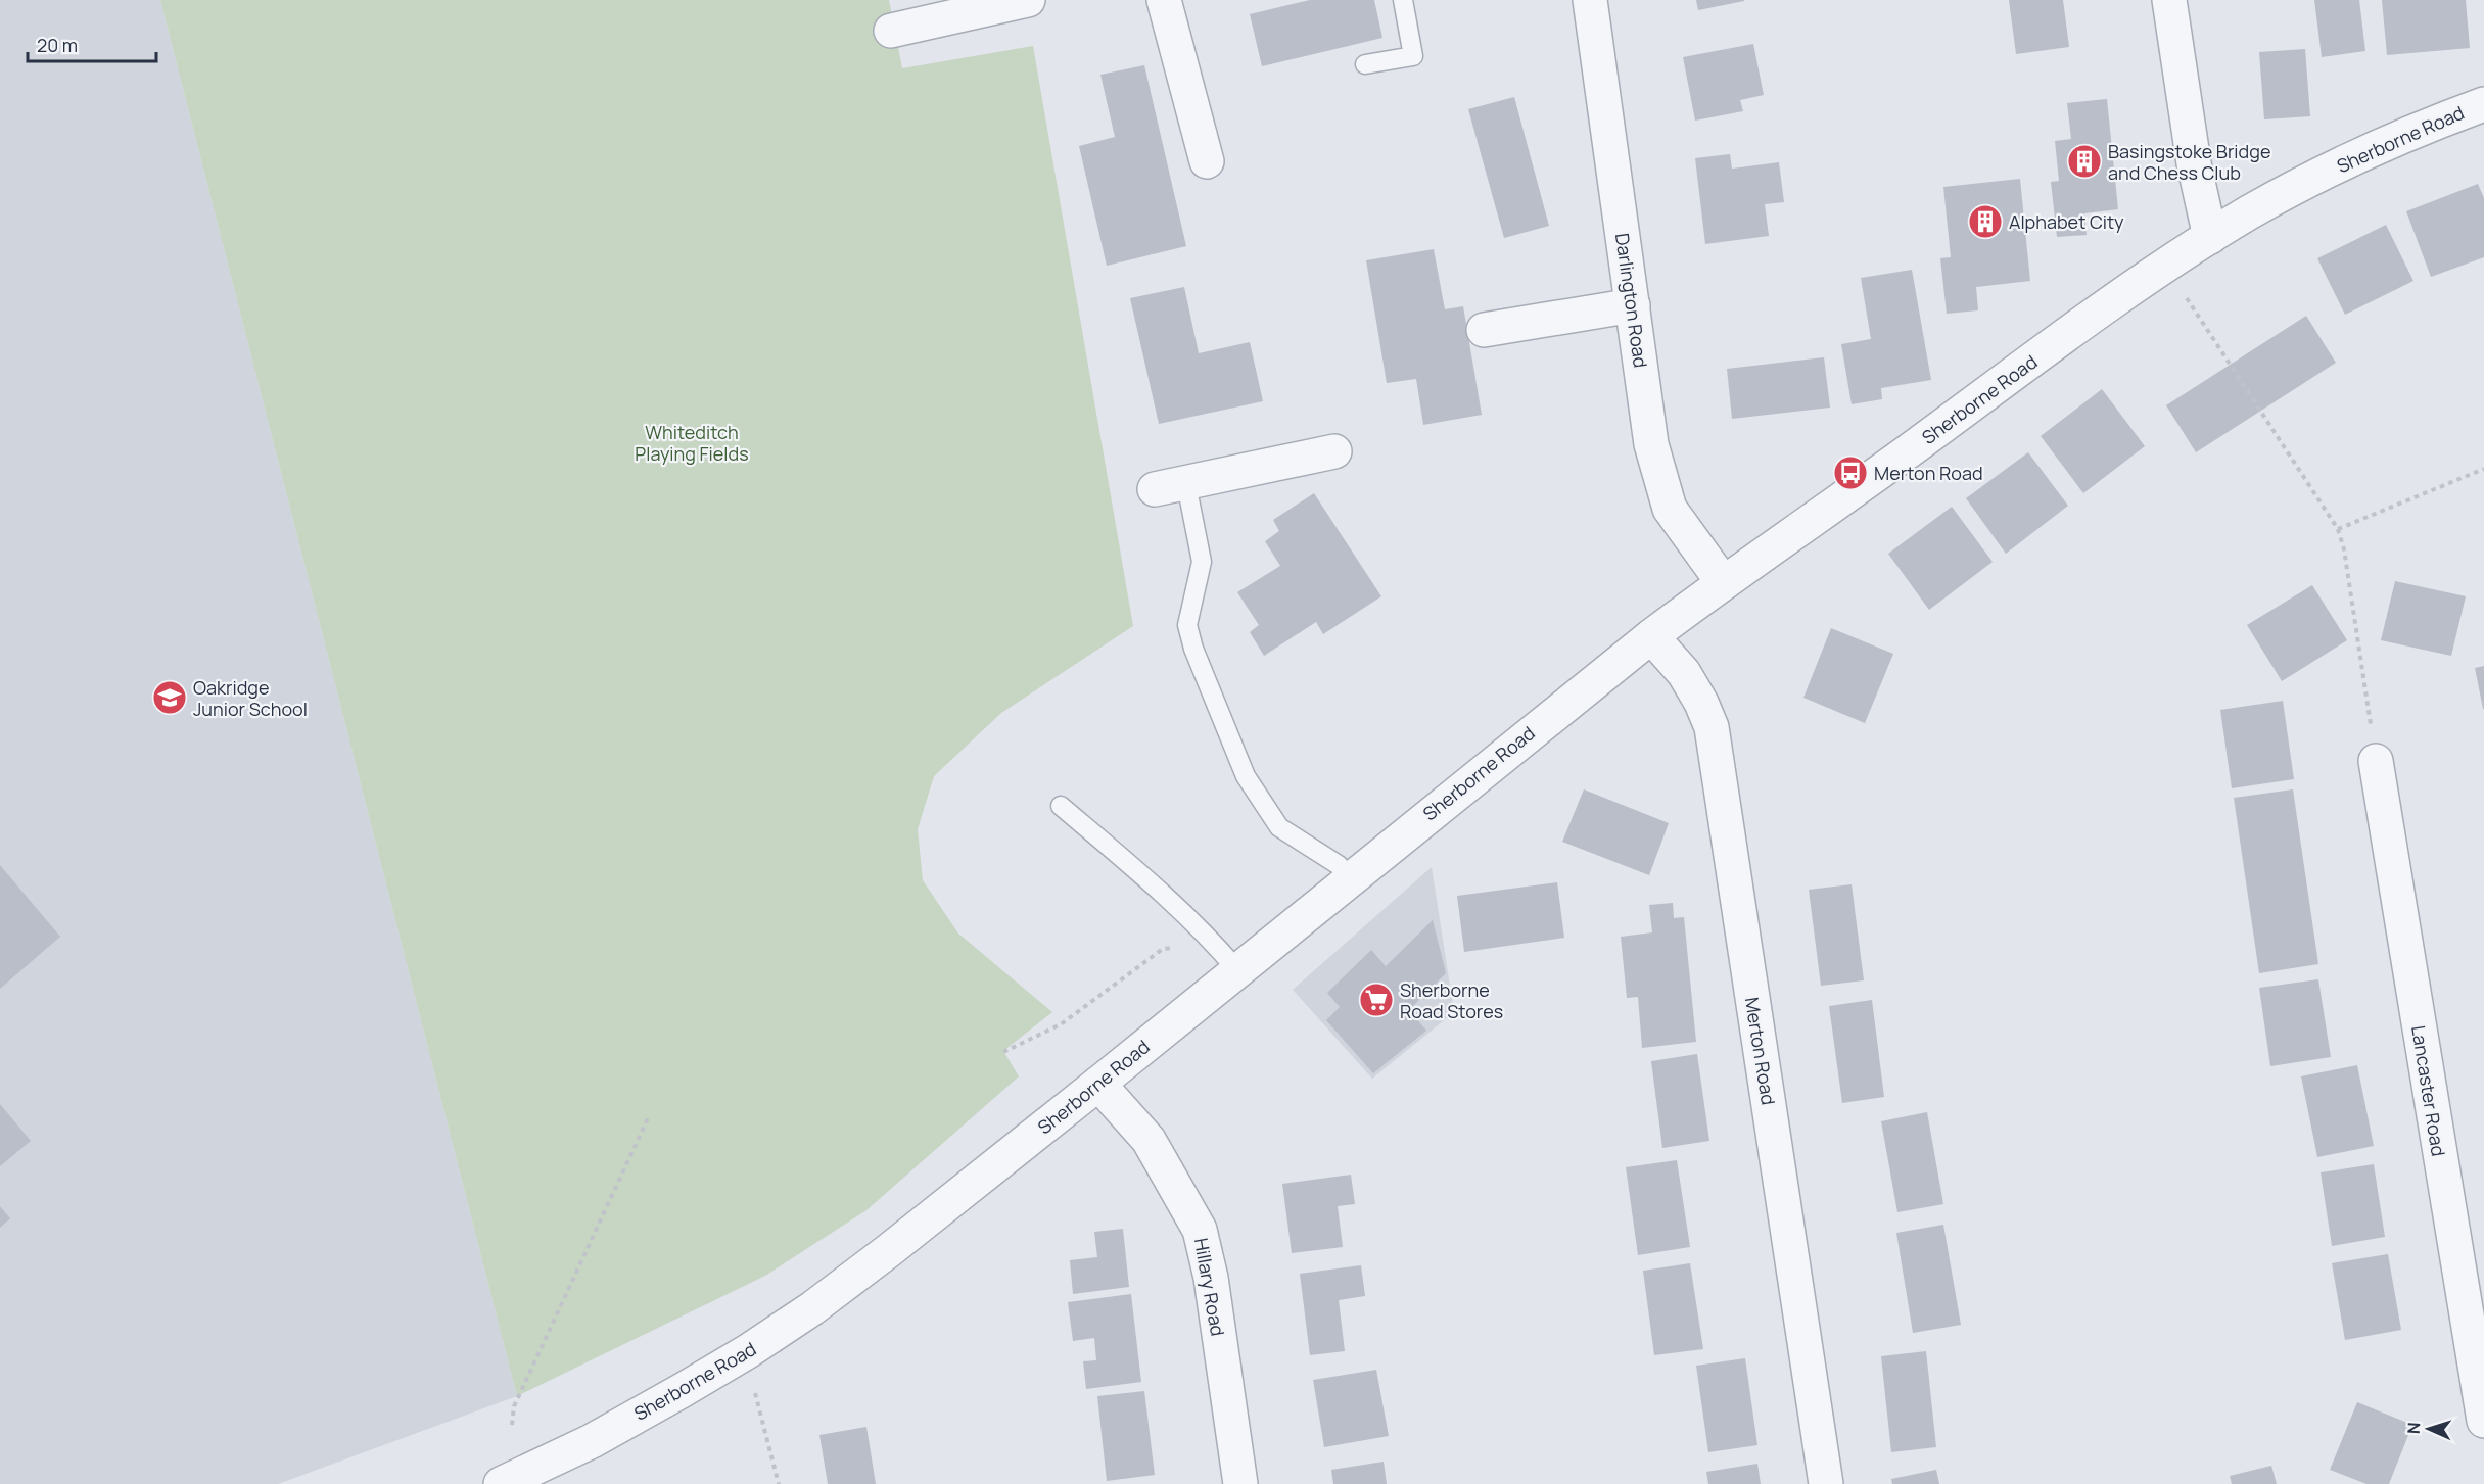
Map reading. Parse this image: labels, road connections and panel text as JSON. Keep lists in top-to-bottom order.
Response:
{
  "streets": {
    "street": [
      "Sherborne Road",
      "Darlington Road",
      "Merton Road",
      "Lancaster Road",
      "Hillary Road"
    ]
  },
  "crossings": [
    ["Sherborne Road", "Darlington Road"],
    ["Sherborne Road", "Merton Road"],
    ["Sherborne Road", "Hillary Road"]
  ],
  "parks": ["Whiteditch Playing Fields"],
  "places": {
    "building": ["Basingstoke Bridge and Chess Club", "Alphabet City"],
    "bus stop": ["Merton Road"],
    "school or university": ["Oakridge Junior School"],
    "supermarket": ["Sherborne Road Stores"]
  },
  "scale_bar": "20 m",
  "north": "left"
}
